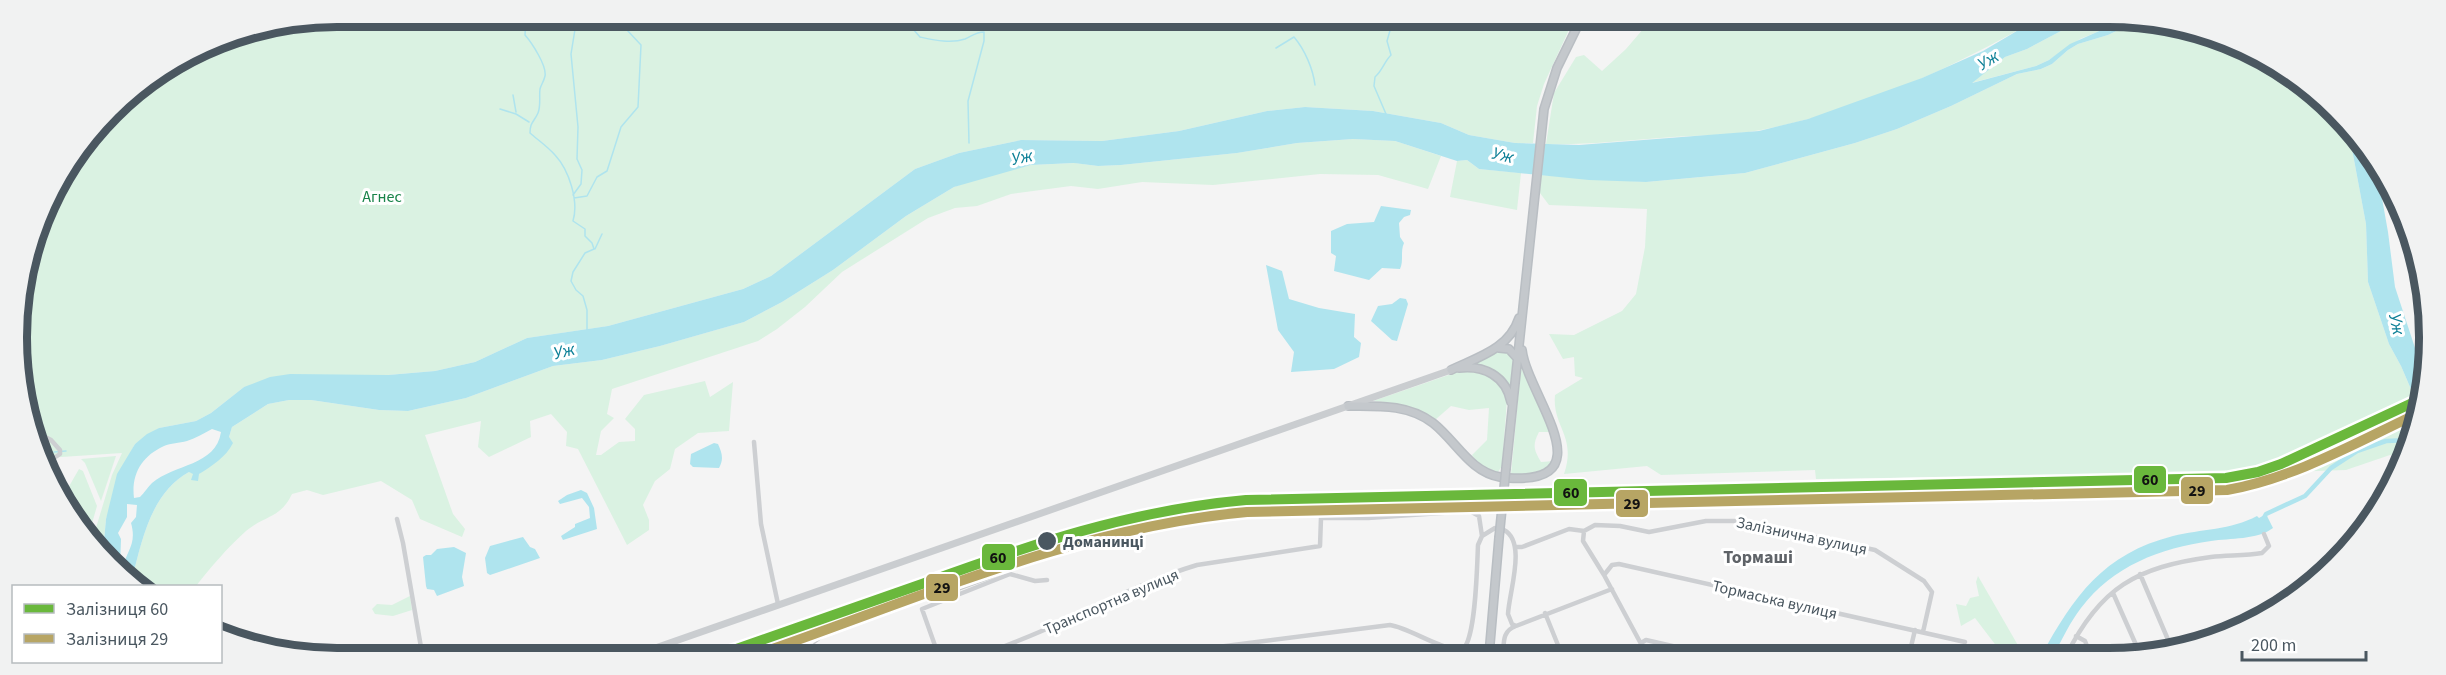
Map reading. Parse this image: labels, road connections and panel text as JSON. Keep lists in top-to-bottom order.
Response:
{
  "streets": {
    "street": ["Залізнична вулиця", "Тормаська вулиця", "Транспортна вулиця"]
  },
  "crossings": [
    ["Залізнична вулиця", "Тормаська вулиця"]
  ],
  "districts": ["Тормаші"],
  "water": ["Уж"],
  "parks": ["Агнес"],
  "places": ["Доманинці"],
  "lines": ["rail line 60", "rail line 29"],
  "legend": ["Залізниця 60", "Залізниця 29"],
  "scale_bar": "200 m"
}
